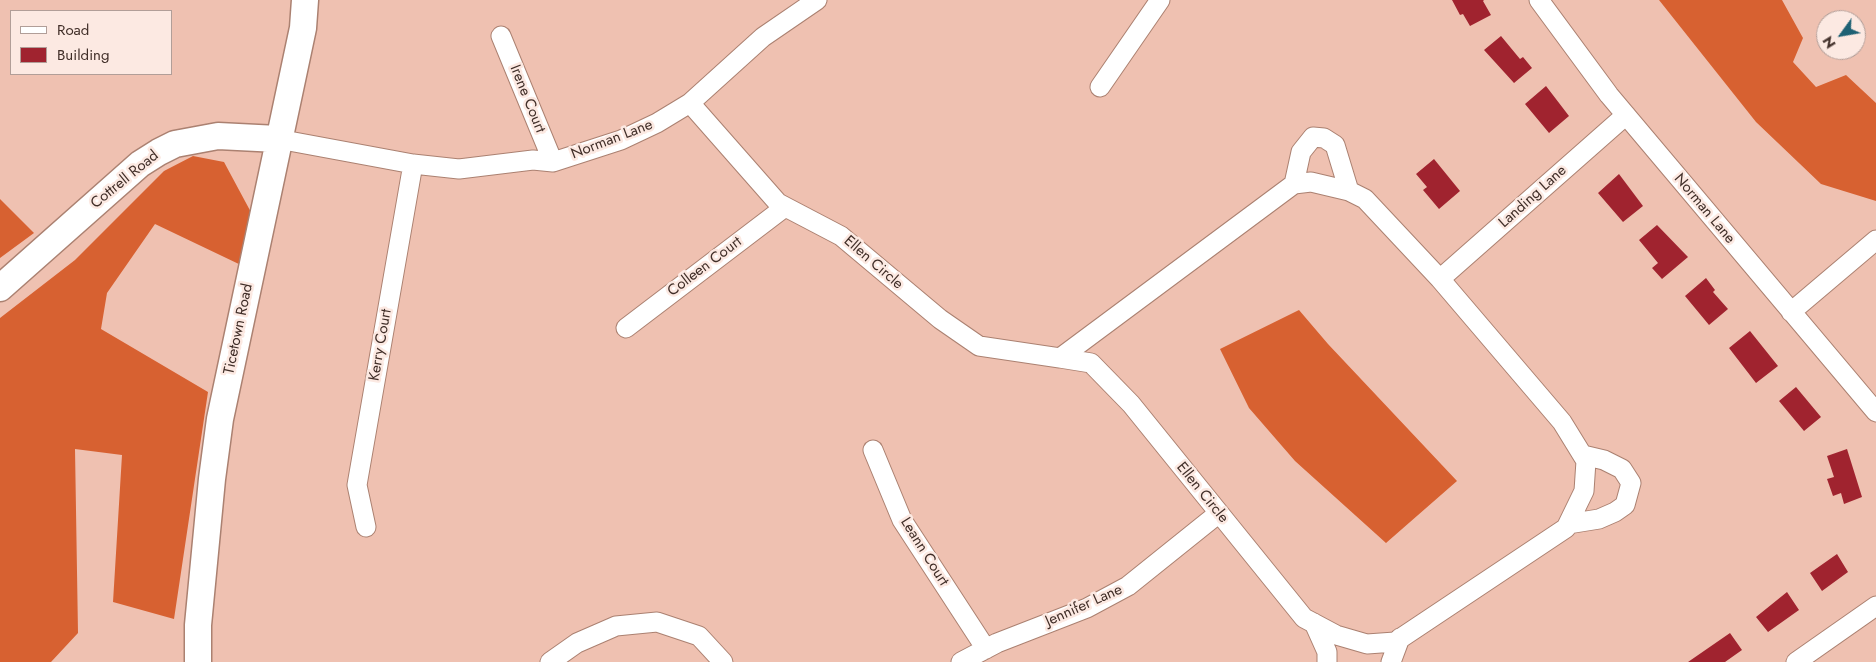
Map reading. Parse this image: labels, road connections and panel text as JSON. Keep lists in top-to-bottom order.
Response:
{
  "streets": {
    "street": [
      "Irene Court",
      "Norman Lane",
      "Cottrell Road",
      "Landing Lane",
      "Ellen Circle",
      "Colleen Court",
      "Ticetown Road",
      "Kerry Court",
      "Leann Court",
      "Jennifer Lane"
    ]
  },
  "crossings": [
    ["Irene Court", "Norman Lane"],
    ["Norman Lane", "Cottrell Road"],
    ["Norman Lane", "Landing Lane"],
    ["Norman Lane", "Ellen Circle"],
    ["Norman Lane", "Ticetown Road"],
    ["Norman Lane", "Kerry Court"],
    ["Cottrell Road", "Ticetown Road"],
    ["Landing Lane", "Ellen Circle"],
    ["Ellen Circle", "Colleen Court"],
    ["Ellen Circle", "Jennifer Lane"],
    ["Leann Court", "Jennifer Lane"]
  ],
  "legend": ["Road", "Building"],
  "north": "bottom left"
}
